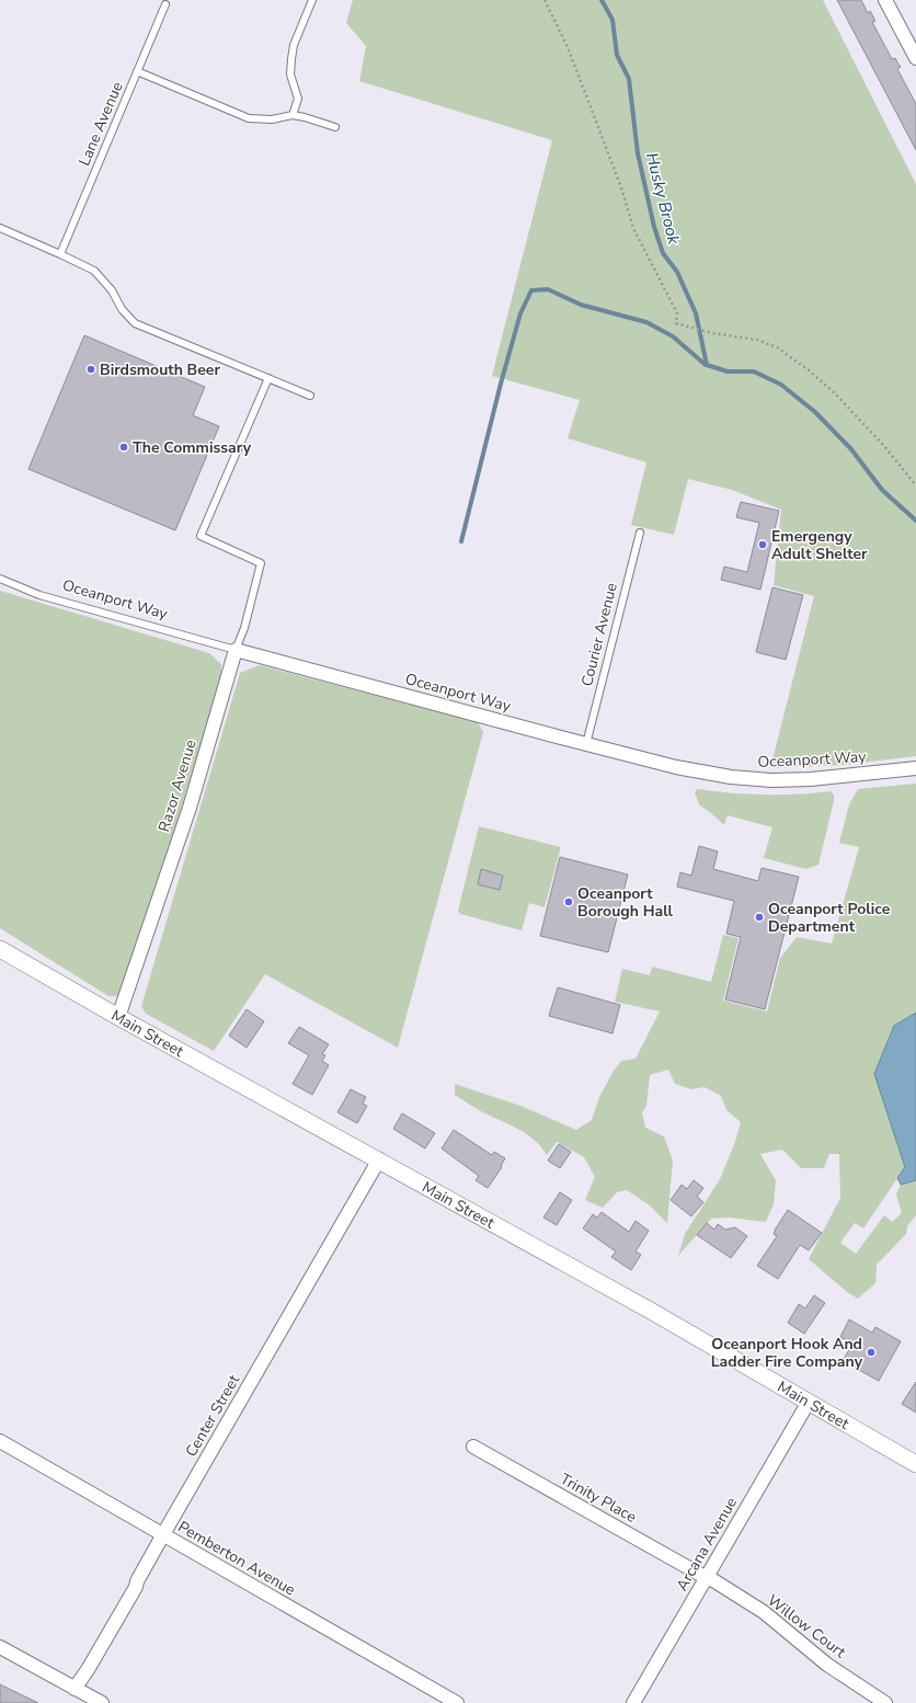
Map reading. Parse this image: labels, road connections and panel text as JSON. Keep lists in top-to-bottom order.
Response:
{
  "streets": {
    "street": [
      "Oceanport Way",
      "Razor Avenue",
      "Main Street",
      "Center Street",
      "Trinity Place",
      "Arcana Avenue",
      "Pemberton Avenue",
      "Willow Court"
    ],
    "lane": ["Lane Avenue", "Courier Avenue"]
  },
  "crossings": [
    ["Oceanport Way", "Courier Avenue"],
    ["Oceanport Way", "Razor Avenue"],
    ["Razor Avenue", "Main Street"],
    ["Main Street", "Center Street"],
    ["Main Street", "Arcana Avenue"],
    ["Center Street", "Pemberton Avenue"],
    ["Trinity Place", "Arcana Avenue"],
    ["Trinity Place", "Willow Court"],
    ["Arcana Avenue", "Willow Court"]
  ],
  "water": ["Husky Brook"],
  "places": [
    "Birdsmouth Beer",
    "The Commissary",
    "Emergengy Adult Shelter",
    "Oceanport Borough Hall",
    "Oceanport Police Department",
    "Oceanport Hook And Ladder Fire Company"
  ]
}
